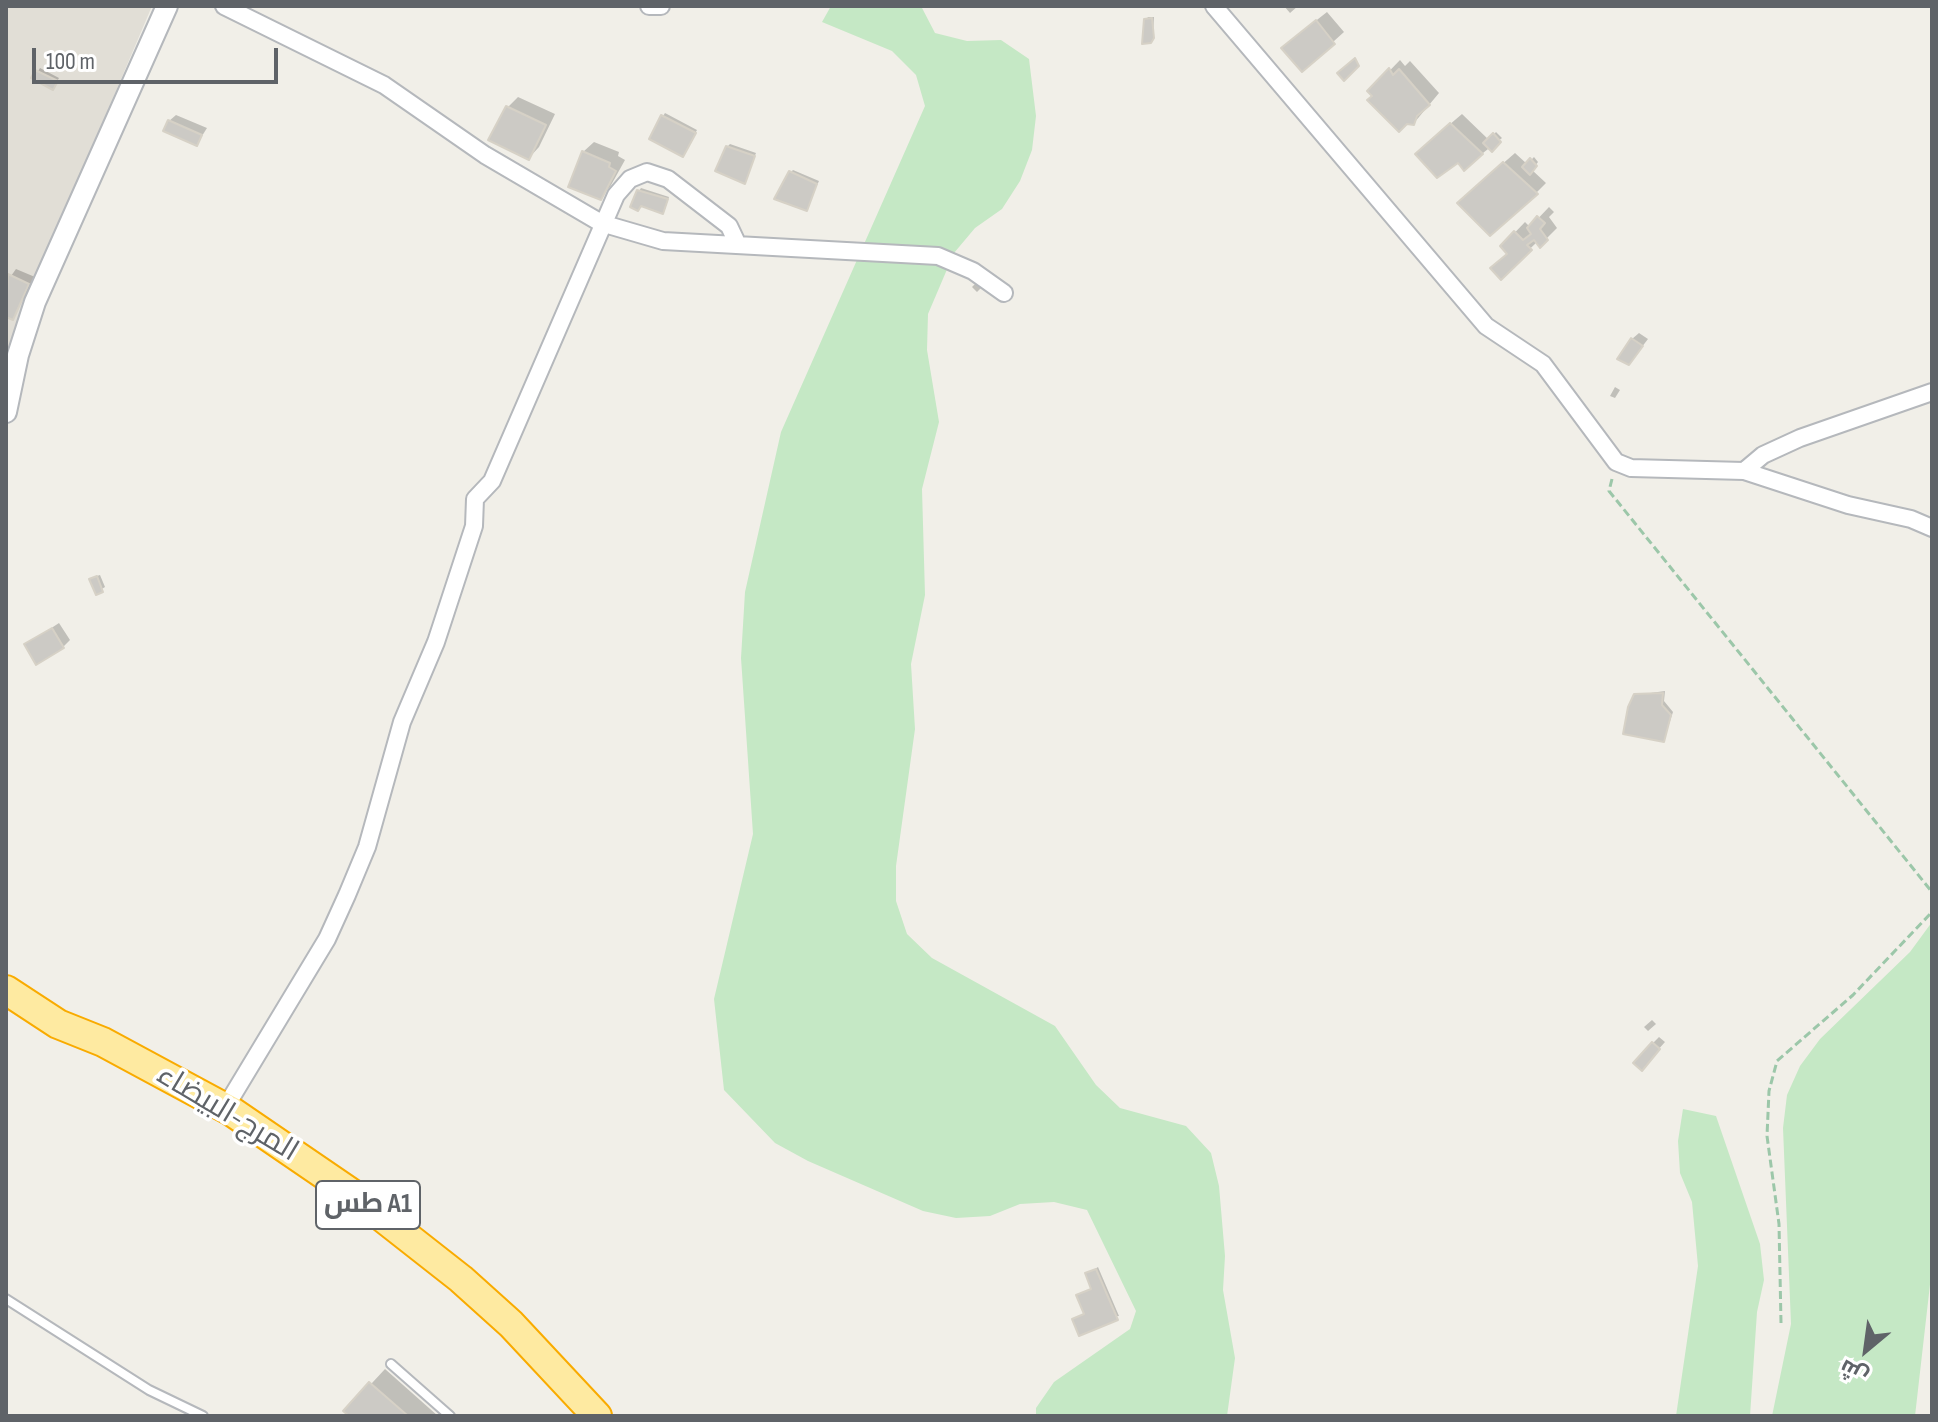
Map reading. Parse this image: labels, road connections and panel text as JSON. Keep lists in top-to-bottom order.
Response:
{
  "streets": {
    "highway": ["المرج-البيضاء", "طس A1"]
  },
  "scale_bar": "100 m",
  "north": "bottom left"
}
